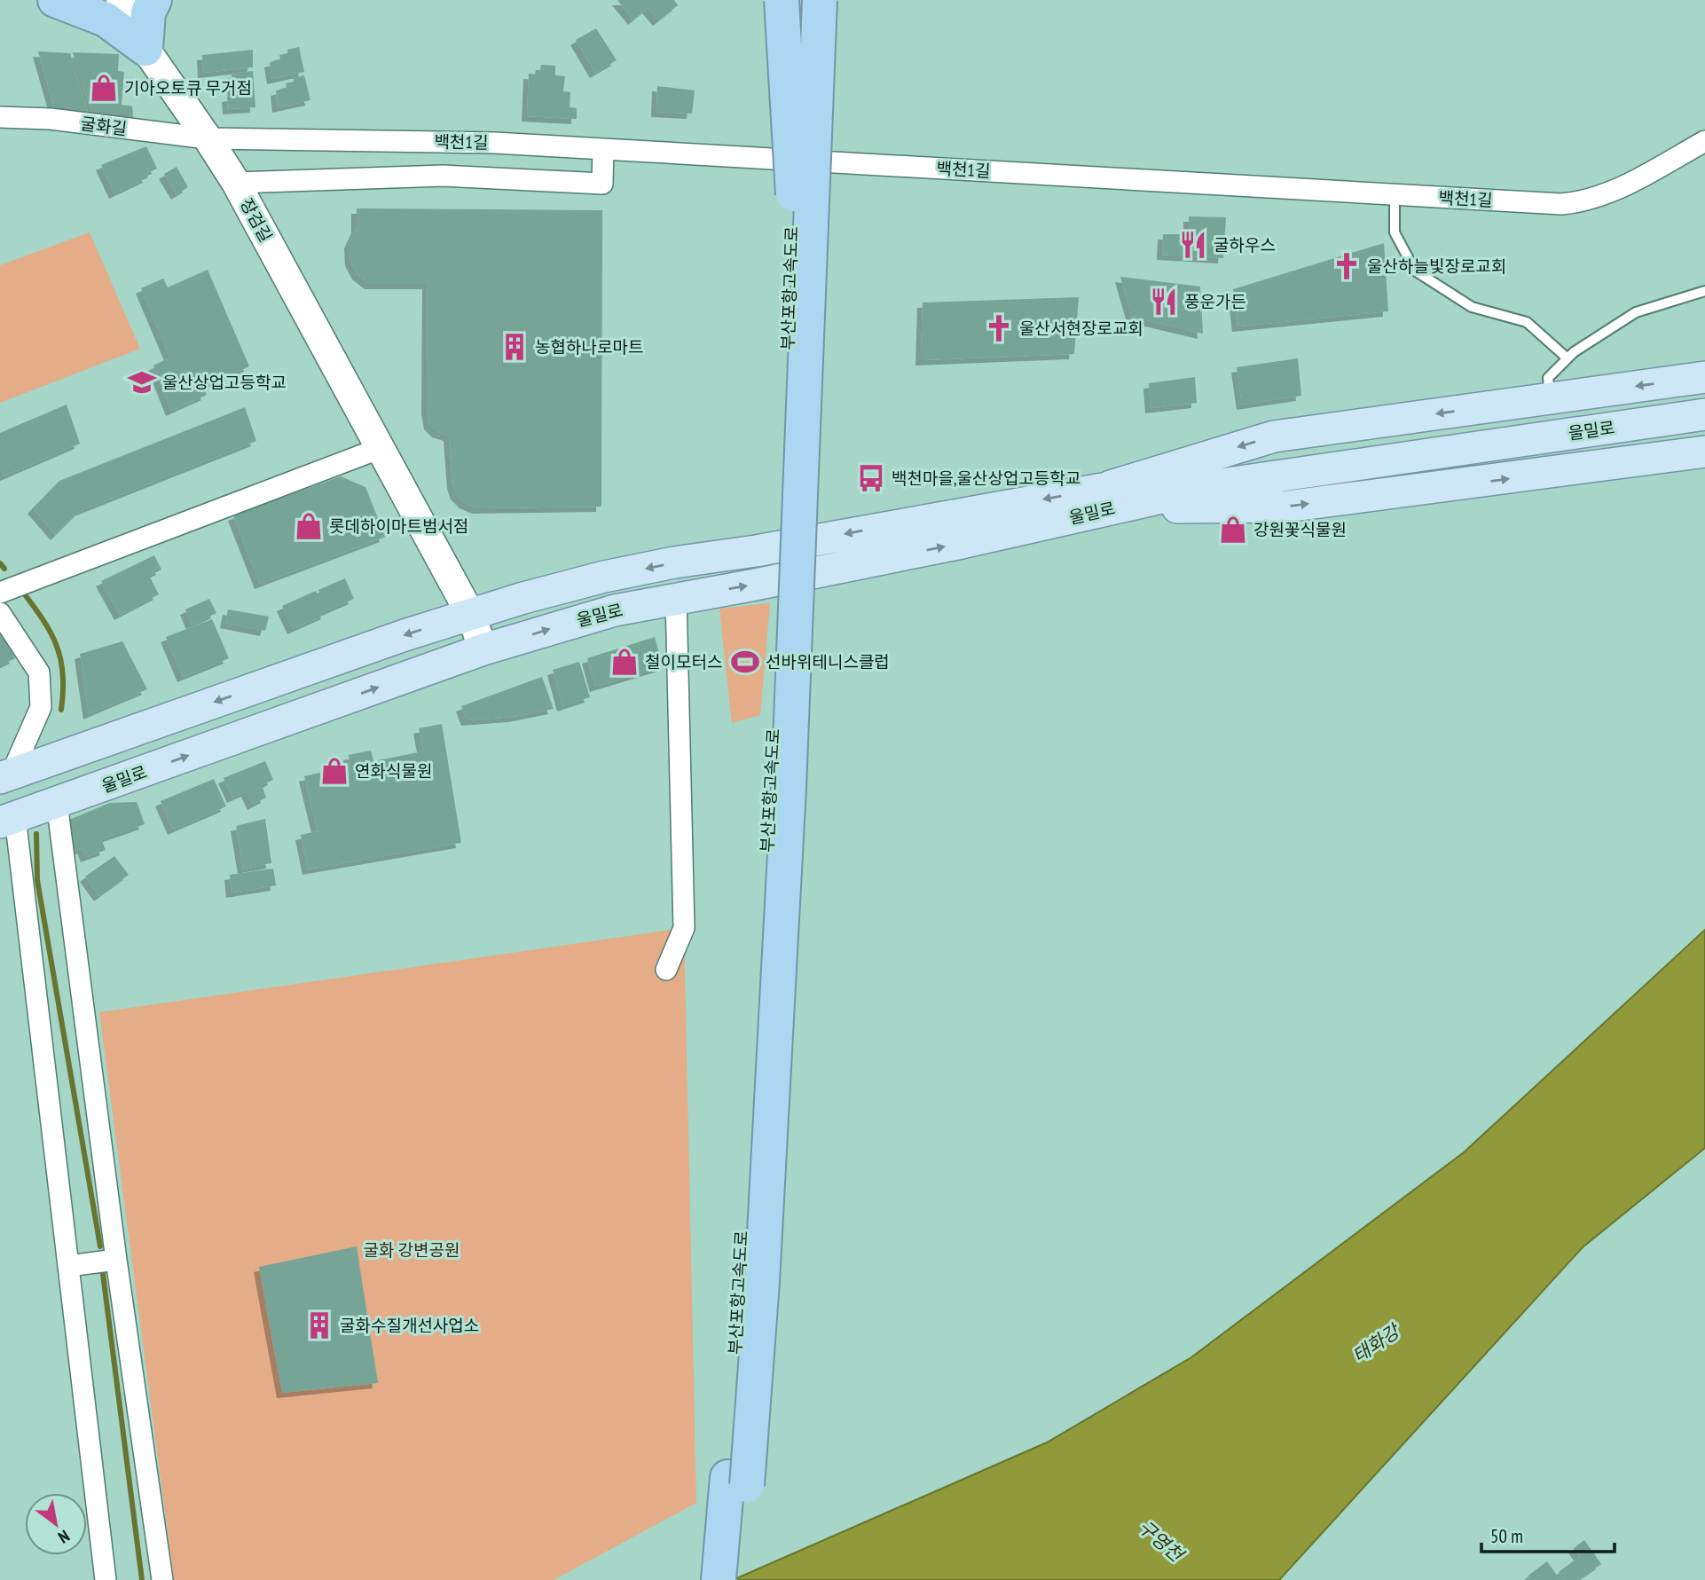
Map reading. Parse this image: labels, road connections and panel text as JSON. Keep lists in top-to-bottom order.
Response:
{
  "streets": {
    "highway": ["부산포항고속도로"],
    "main road": ["장검길", "울밀로"],
    "street": ["굴화길", "백천1길"]
  },
  "crossings": [
    ["굴화길", "백천1길"],
    ["굴화길", "장검길"],
    ["백천1길", "장검길"],
    ["장검길", "울밀로"]
  ],
  "water": ["태화강", "구영천"],
  "parks": ["굴화 강변공원"],
  "places": {
    "shop": [
      "기아오토큐 무거점",
      "롯데하이마트범서점",
      "강원꽃식물원",
      "철이모터스",
      "연화식물원"
    ],
    "restaurant": ["굴하우스", "풍운가든"],
    "church": ["울산하늘빛장로교회", "울산서현장로교회"],
    "building": ["농협하나로마트", "굴화수질개선사업소"],
    "school or university": ["울산상업고등학교"],
    "bus stop": ["백천마을,울산상업고등학교"],
    "sports": ["선바위테니스클럽"]
  },
  "scale_bar": "50 m",
  "north": "bottom right"
}
